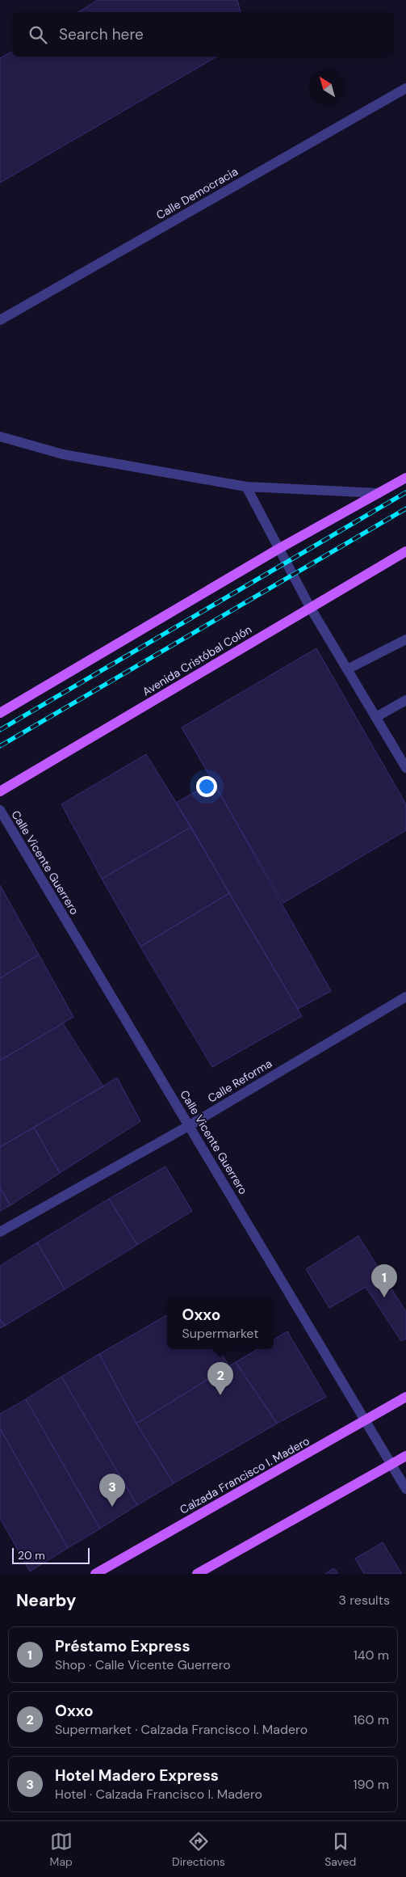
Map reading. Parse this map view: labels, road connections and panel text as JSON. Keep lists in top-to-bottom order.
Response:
{
  "streets": {
    "main road": ["Avenida Cristóbal Colón", "Calzada Francisco I. Madero"],
    "street": ["Calle Democracia", "Calle Vicente Guerrero", "Calle Reforma"]
  },
  "crossings": [
    ["Calle Vicente Guerrero", "Calle Reforma"],
    ["Calle Vicente Guerrero", "Calzada Francisco I. Madero"]
  ],
  "scale_bar": "20 m",
  "north": "top left",
  "page": {
    "search": "Search here",
    "pins": ["1", "2", "3"],
    "popup": ["Oxxo", "Supermarket"],
    "scale": "20 m",
    "heading": ["Nearby", "3 results"],
    "list": [
      {
        "mark": "1",
        "name": "Préstamo Express",
        "note": "Shop · Calle Vicente Guerrero",
        "value": "140 m"
      },
      {
        "mark": "2",
        "name": "Oxxo",
        "note": "Supermarket · Calzada Francisco I. Madero",
        "value": "160 m"
      },
      {
        "mark": "3",
        "name": "Hotel Madero Express",
        "note": "Hotel · Calzada Francisco I. Madero",
        "value": "190 m"
      }
    ],
    "nav": ["Map", "Directions", "Saved"]
  }
}
